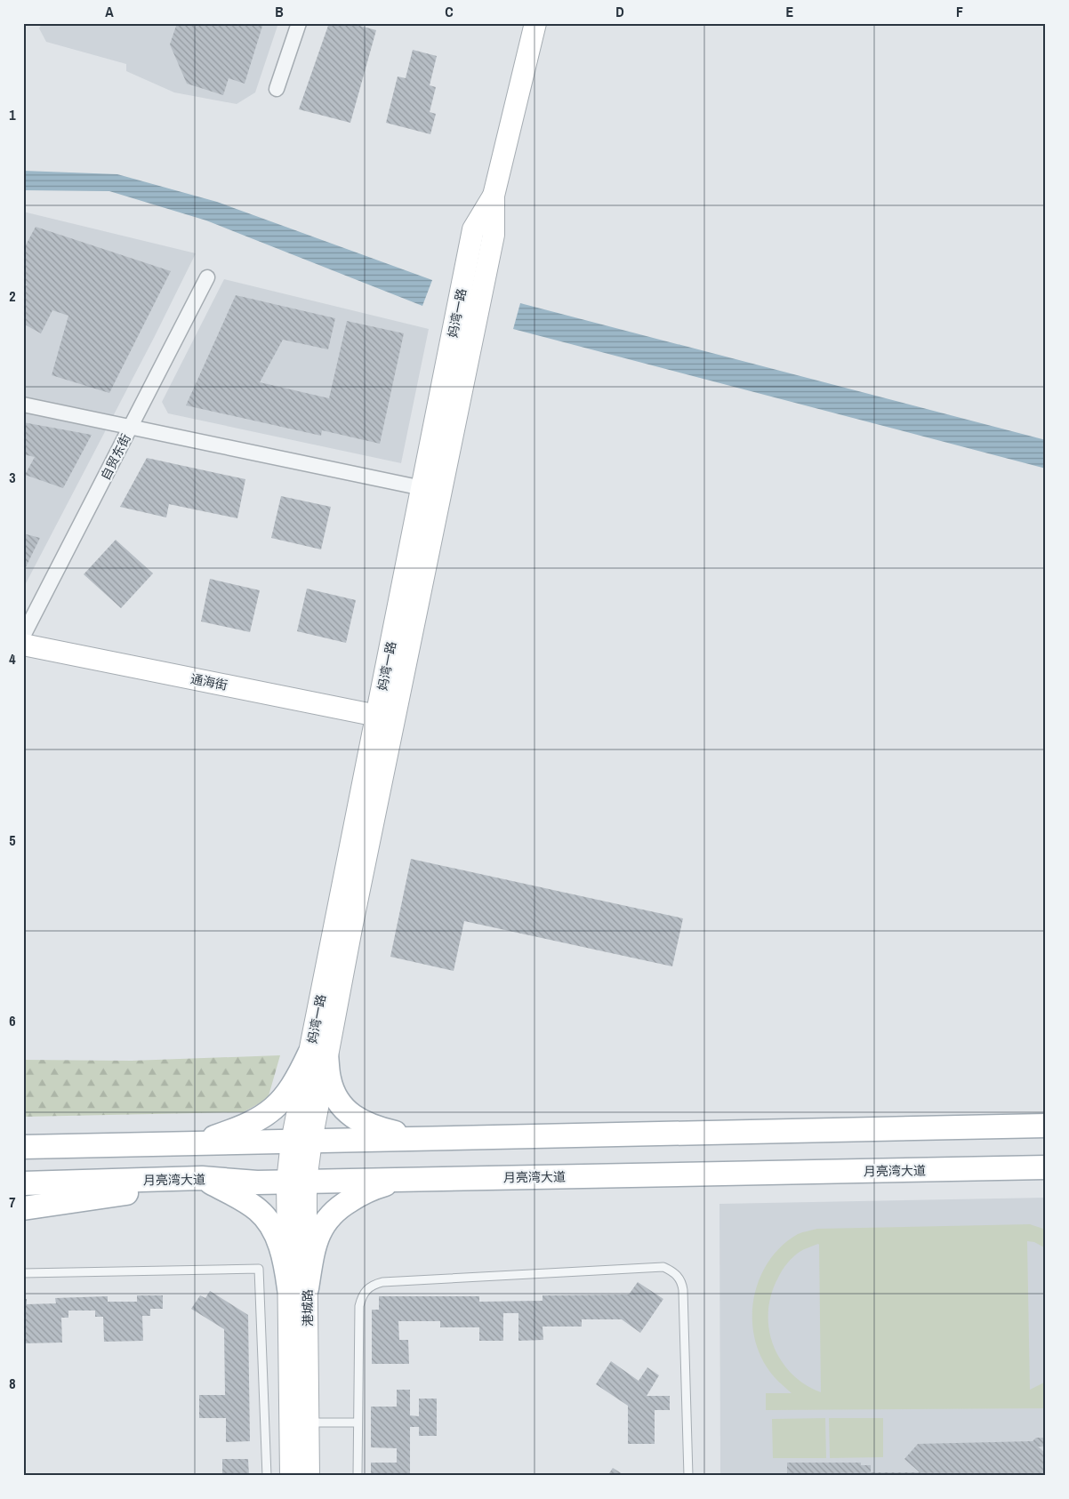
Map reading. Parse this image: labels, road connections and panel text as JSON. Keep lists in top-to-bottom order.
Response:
{
  "streets": {
    "main road": ["月亮湾大道"],
    "street": [
      "妈湾一路",
      "自贸东街",
      "通海街",
      "港城路"
    ]
  },
  "crossings": [
    ["妈湾一路", "通海街"],
    ["妈湾一路", "港城路"],
    ["月亮湾大道", "港城路"]
  ],
  "grid": {
    "columns": [
      "A",
      "B",
      "C",
      "D",
      "E",
      "F"
    ],
    "rows": [
      "1",
      "2",
      "3",
      "4",
      "5",
      "6",
      "7",
      "8"
    ]
  }
}
